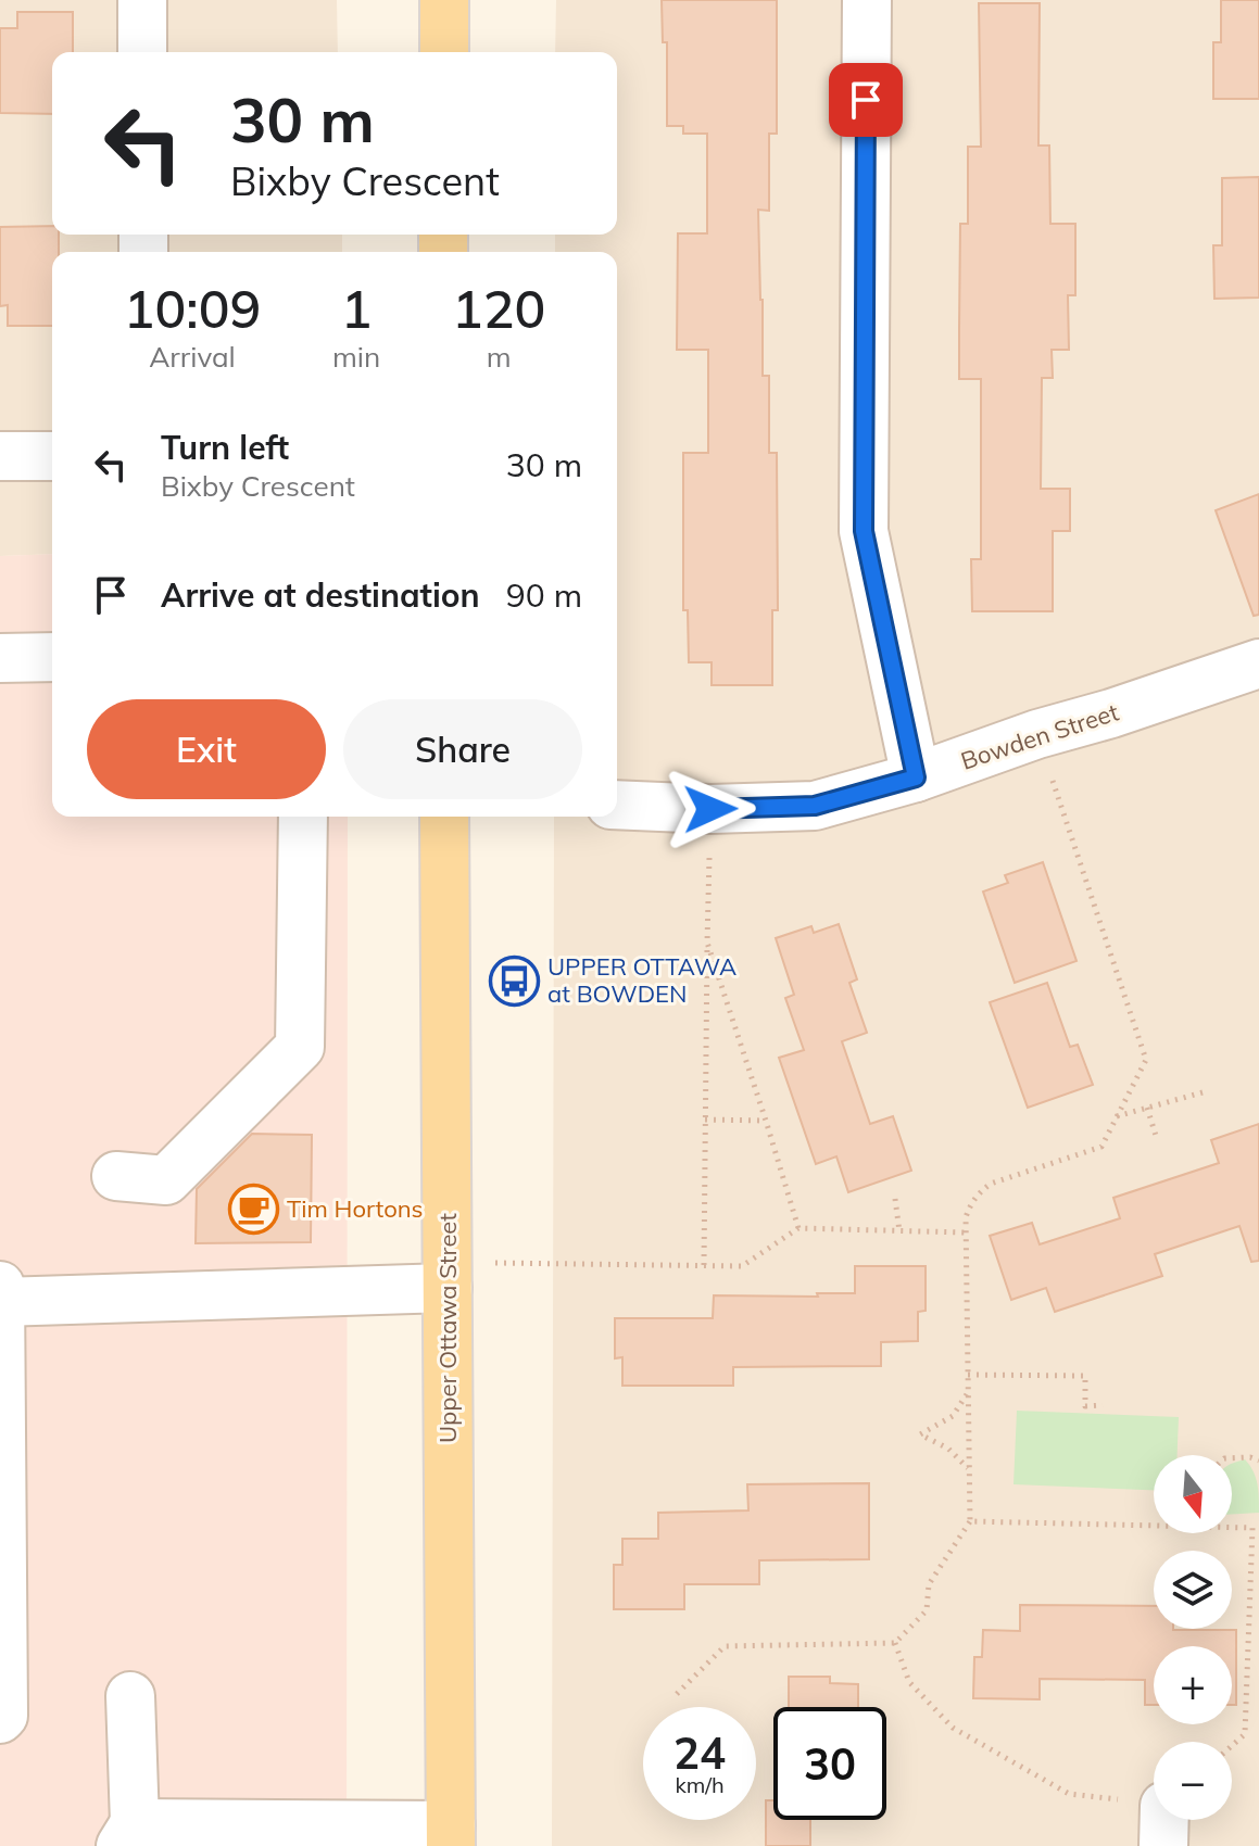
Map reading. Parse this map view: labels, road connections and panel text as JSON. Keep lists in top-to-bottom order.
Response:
{
  "streets": {
    "main road": ["Upper Ottawa Street"],
    "street": ["Bowden Street"]
  },
  "places": {
    "bus stop": ["UPPER OTTAWA at BOWDEN"],
    "cafe": ["Tim Hortons"]
  },
  "north": "bottom",
  "page": {
    "turn": ["30 m", "Bixby Crescent"],
    "eta": [
      "10:09",
      "Arrival",
      "1",
      "min",
      "120",
      "m"
    ],
    "list": [
      {
        "name": "Turn left",
        "note": "Bixby Crescent",
        "value": "30 m"
      },
      {
        "name": "Arrive at destination",
        "value": "90 m"
      }
    ],
    "buttons": ["Exit", "Share"],
    "map_buttons": ["+", "−"],
    "speed": "24 km/h",
    "limit": "30"
  }
}
